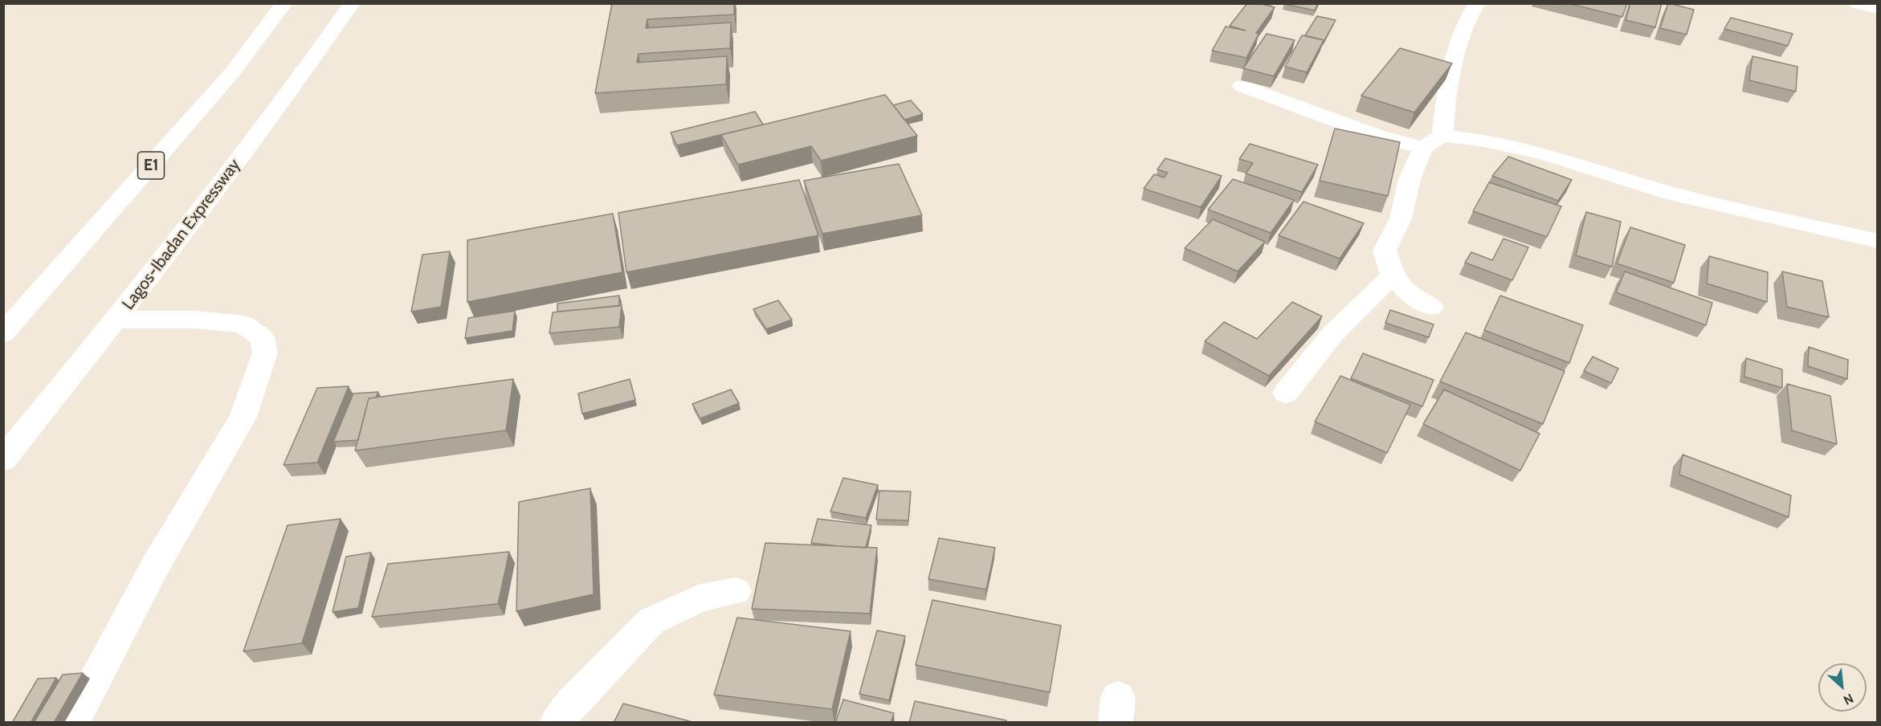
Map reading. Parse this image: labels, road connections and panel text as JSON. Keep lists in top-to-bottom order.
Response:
{
  "streets": {
    "main road": ["E1", "Lagos-Ibadan Expressway"]
  },
  "north": "bottom right"
}
